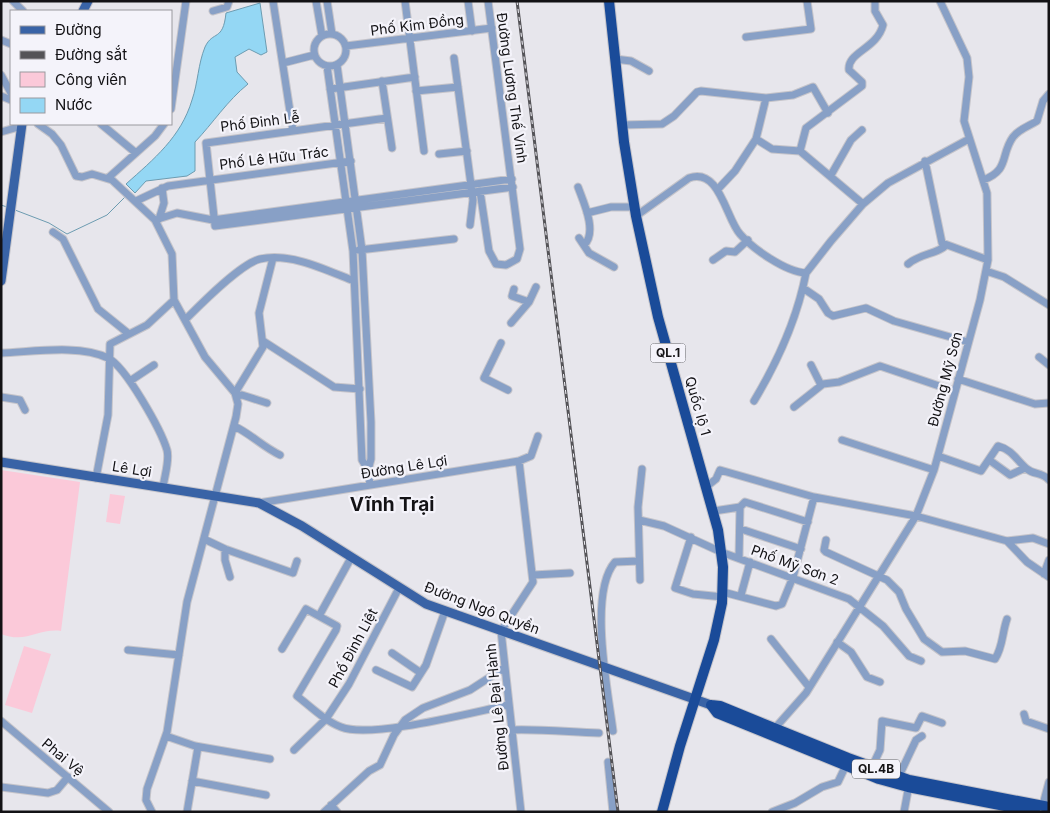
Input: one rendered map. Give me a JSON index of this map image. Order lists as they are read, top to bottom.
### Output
{
  "streets": {
    "highway": [
      "QL.1",
      "Quốc lộ 1",
      "Đường Ngô Quyền",
      "QL.4B"
    ],
    "main road": ["Lê Lợi"],
    "street": [
      "Phố Kim Đồng",
      "Đường Lương Thế Vinh",
      "Phố Đinh Lễ",
      "Phố Lê Hữu Trác",
      "Đường Mỹ Sơn",
      "Đường Lê Lợi",
      "Phố Mỹ Sơn 2",
      "Phố Đinh Liệt",
      "Đường Lê Đại Hành",
      "Phai Vệ"
    ]
  },
  "crossings": [
    ["Phố Kim Đồng", "Đường Lương Thế Vinh"],
    ["Phố Đinh Lễ", "Phố Lê Hữu Trác"],
    ["Đường Mỹ Sơn", "Phố Mỹ Sơn 2"],
    ["Đường Mỹ Sơn", "Đường Ngô Quyền"],
    ["Quốc lộ 1", "Phố Mỹ Sơn 2"],
    ["Quốc lộ 1", "Đường Ngô Quyền"],
    ["Đường Lê Lợi", "Lê Lợi"],
    ["Đường Lê Lợi", "Đường Ngô Quyền"],
    ["Lê Lợi", "Đường Ngô Quyền"],
    ["Đường Ngô Quyền", "Phố Đinh Liệt"],
    ["Đường Ngô Quyền", "Đường Lê Đại Hành"]
  ],
  "districts": ["Vĩnh Trại"],
  "legend": [
    "Đường",
    "Đường sắt",
    "Công viên",
    "Nước"
  ]
}
